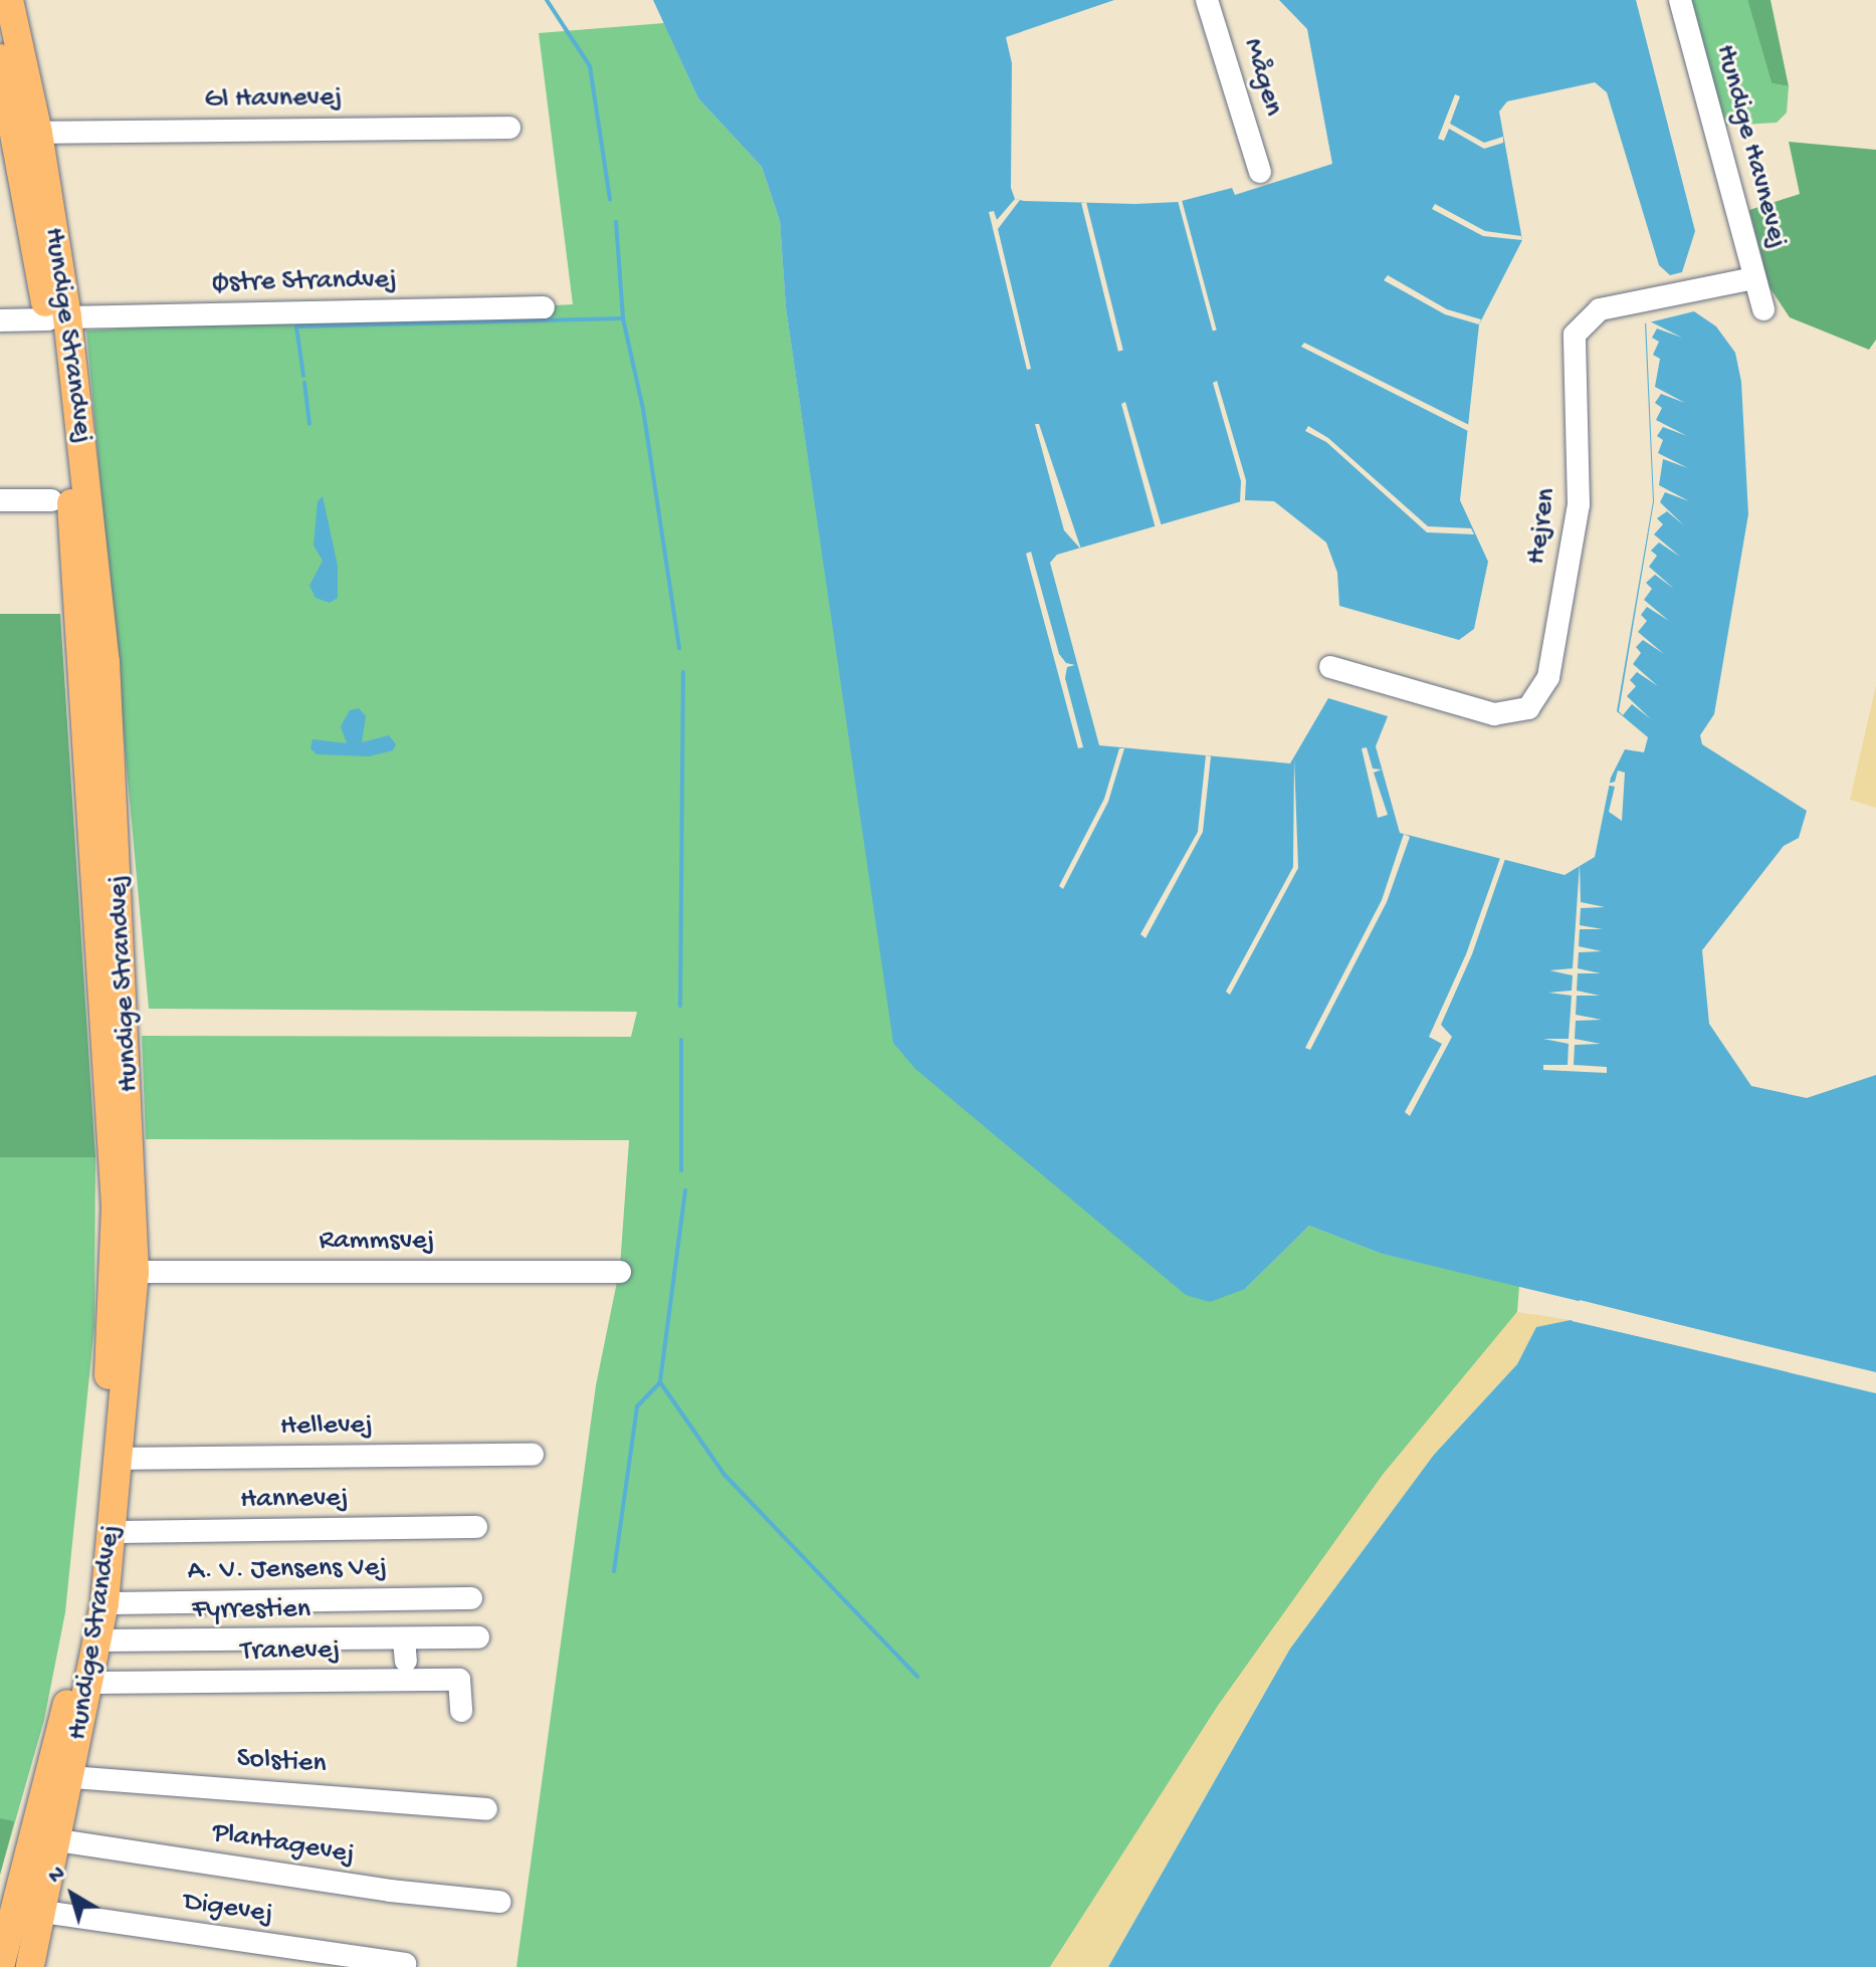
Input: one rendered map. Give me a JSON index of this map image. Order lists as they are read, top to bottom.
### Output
{
  "streets": {
    "main road": ["Hundige Strandvej"],
    "street": [
      "Mågen",
      "Gl Havnevej",
      "Hundige Havnevej",
      "Østre Strandvej",
      "Hejren",
      "Rammsvej",
      "Hellevej",
      "Hannevej",
      "A. V. Jensens Vej",
      "Fyrrestien",
      "Tranevej",
      "Solstien",
      "Plantagevej",
      "Digevej"
    ]
  },
  "crossings": [
    ["Gl Havnevej", "Hundige Strandvej"],
    ["Hundige Havnevej", "Hejren"],
    ["Østre Strandvej", "Hundige Strandvej"],
    ["Hundige Strandvej", "Rammsvej"],
    ["Hundige Strandvej", "Hellevej"],
    ["Hundige Strandvej", "Hannevej"],
    ["Hundige Strandvej", "A. V. Jensens Vej"],
    ["Hundige Strandvej", "Fyrrestien"],
    ["Hundige Strandvej", "Tranevej"],
    ["Hundige Strandvej", "Solstien"],
    ["Hundige Strandvej", "Plantagevej"],
    ["Hundige Strandvej", "Digevej"]
  ],
  "north": "top left"
}
